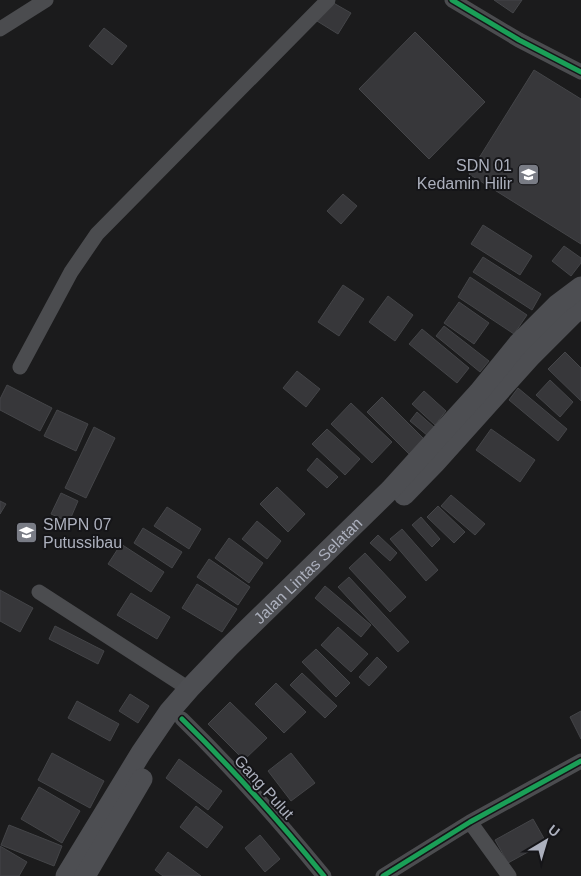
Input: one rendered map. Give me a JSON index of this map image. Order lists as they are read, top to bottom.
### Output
{
  "streets": {
    "highway": ["Jalan Lintas Selatan"],
    "street": ["Gang Pulut"]
  },
  "crossings": [
    ["Jalan Lintas Selatan", "Gang Pulut"]
  ],
  "places": {
    "school or university": ["SDN 01 Kedamin Hilir", "SMPN 07 Putussibau"]
  },
  "north": "top right"
}
